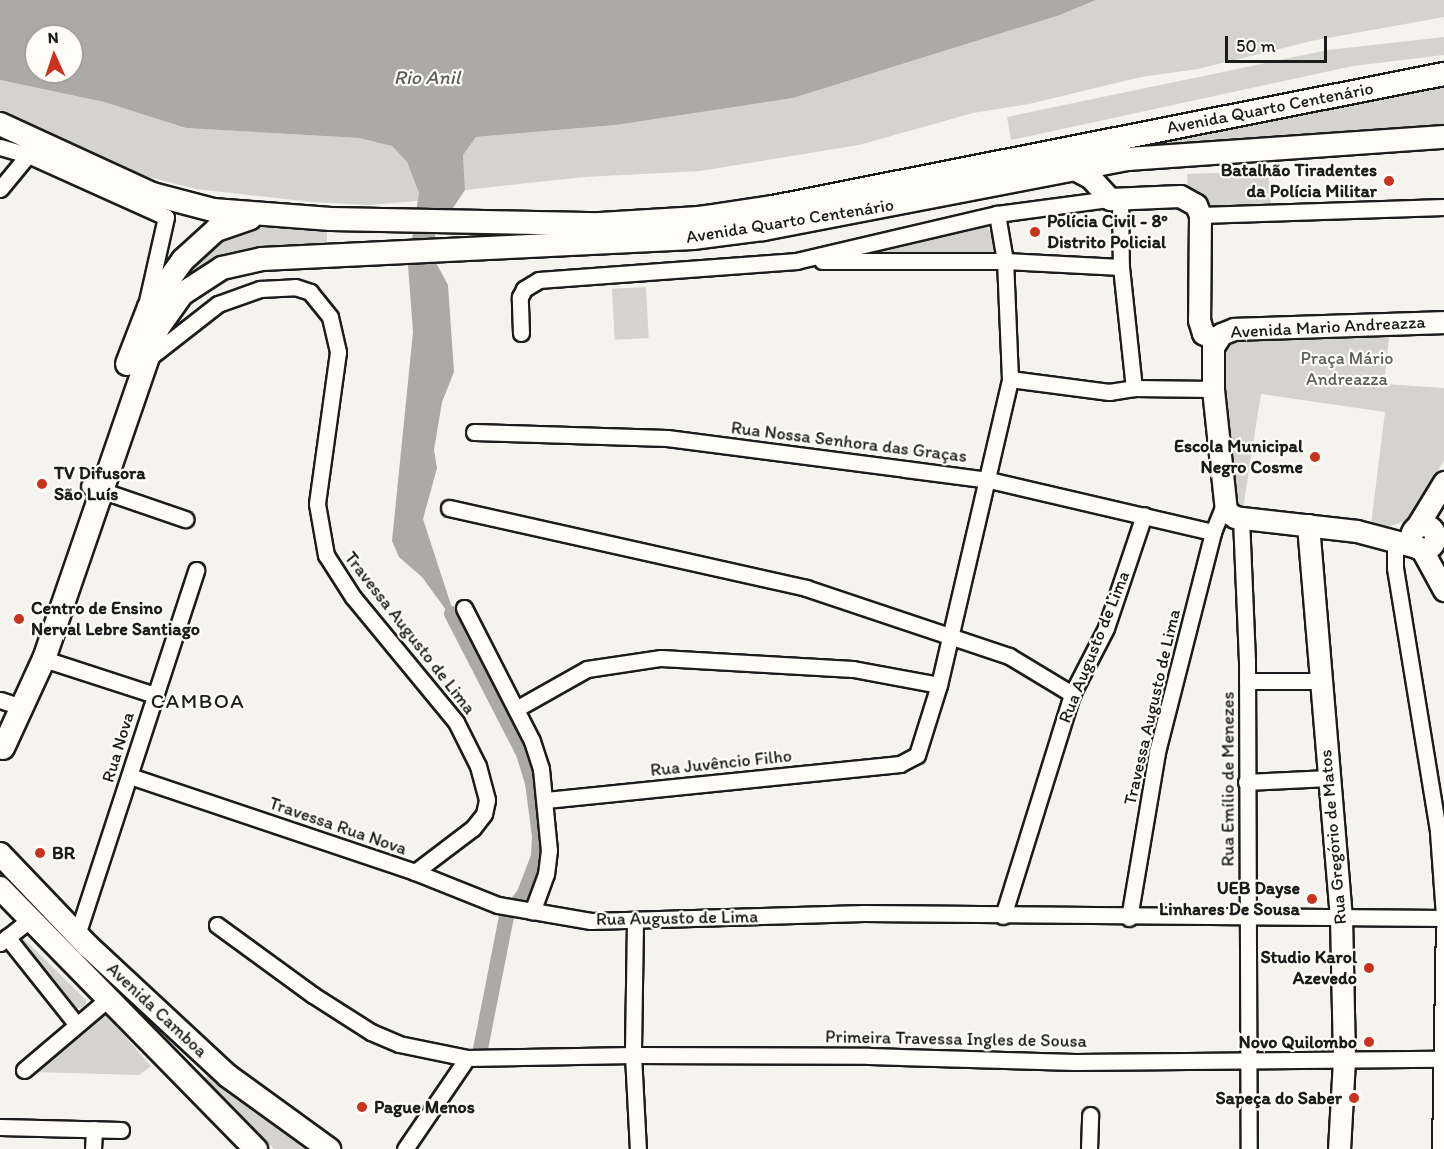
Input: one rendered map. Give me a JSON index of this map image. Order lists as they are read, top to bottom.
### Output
{
  "streets": {
    "main road": ["Avenida Quarto Centenário", "Avenida Camboa"],
    "street": [
      "Avenida Mario Andreazza",
      "Rua Nossa Senhora das Graças",
      "Travessa Augusto de Lima",
      "Rua Augusto de Lima",
      "Rua Nova",
      "Rua Juvêncio Filho",
      "Rua Emílio de Menezes",
      "Travessa Rua Nova",
      "Rua Gregório de Matos",
      "Primeira Travessa Ingles de Sousa"
    ]
  },
  "crossings": [
    ["Avenida Quarto Centenário", "Travessa Augusto de Lima"],
    ["Rua Nossa Senhora das Graças", "Travessa Augusto de Lima"],
    ["Rua Nossa Senhora das Graças", "Rua Augusto de Lima"],
    ["Travessa Augusto de Lima", "Rua Augusto de Lima"],
    ["Travessa Augusto de Lima", "Rua Emílio de Menezes"],
    ["Travessa Augusto de Lima", "Travessa Rua Nova"],
    ["Rua Augusto de Lima", "Rua Emílio de Menezes"],
    ["Rua Augusto de Lima", "Travessa Rua Nova"],
    ["Rua Augusto de Lima", "Rua Gregório de Matos"],
    ["Rua Nova", "Travessa Rua Nova"],
    ["Rua Nova", "Avenida Camboa"],
    ["Rua Emílio de Menezes", "Primeira Travessa Ingles de Sousa"],
    ["Rua Gregório de Matos", "Primeira Travessa Ingles de Sousa"]
  ],
  "districts": ["CAMBOA"],
  "water": ["Rio Anil"],
  "parks": ["Praça Mário Andreazza"],
  "places": [
    "Batalhão Tiradentes da Polícia Militar",
    "Polícia Civil - 8º Distrito Policial",
    "Escola Municipal Negro Cosme",
    "TV Difusora São Luís",
    "Centro de Ensino Nerval Lebre Santiago",
    "BR",
    "UEB Dayse Linhares De Sousa",
    "Studio Karol Azevedo",
    "Novo Quilombo",
    "Sapeça do Saber",
    "Pague Menos"
  ],
  "scale_bar": "50 m",
  "north": "top"
}
